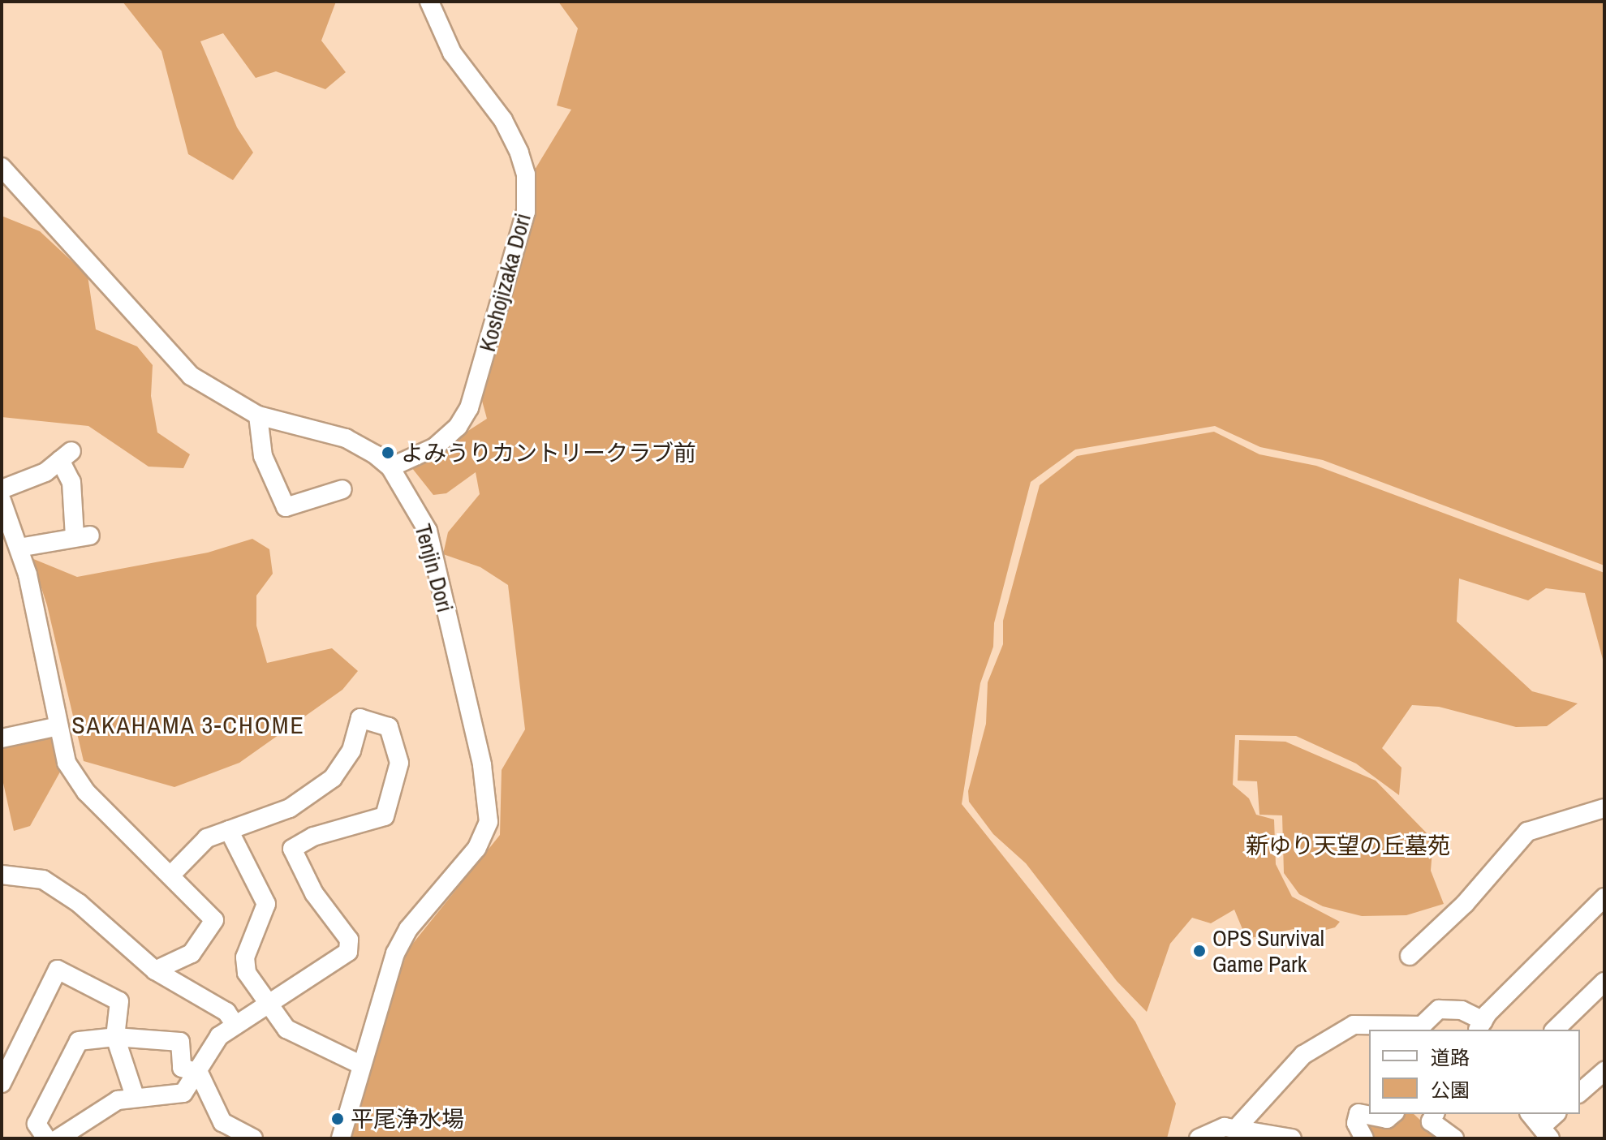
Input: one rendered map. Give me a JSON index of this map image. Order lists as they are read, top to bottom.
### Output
{
  "streets": {
    "street": ["Koshojizaka Dori", "Tenjin Dori"]
  },
  "crossings": [
    ["Koshojizaka Dori", "Tenjin Dori"]
  ],
  "districts": ["SAKAHAMA 3-CHOME"],
  "parks": ["新ゆり天望の丘墓苑"],
  "places": ["よみうりカントリークラブ前", "OPS Survival Game Park", "平尾浄水場"],
  "legend": ["道路", "公園"]
}
